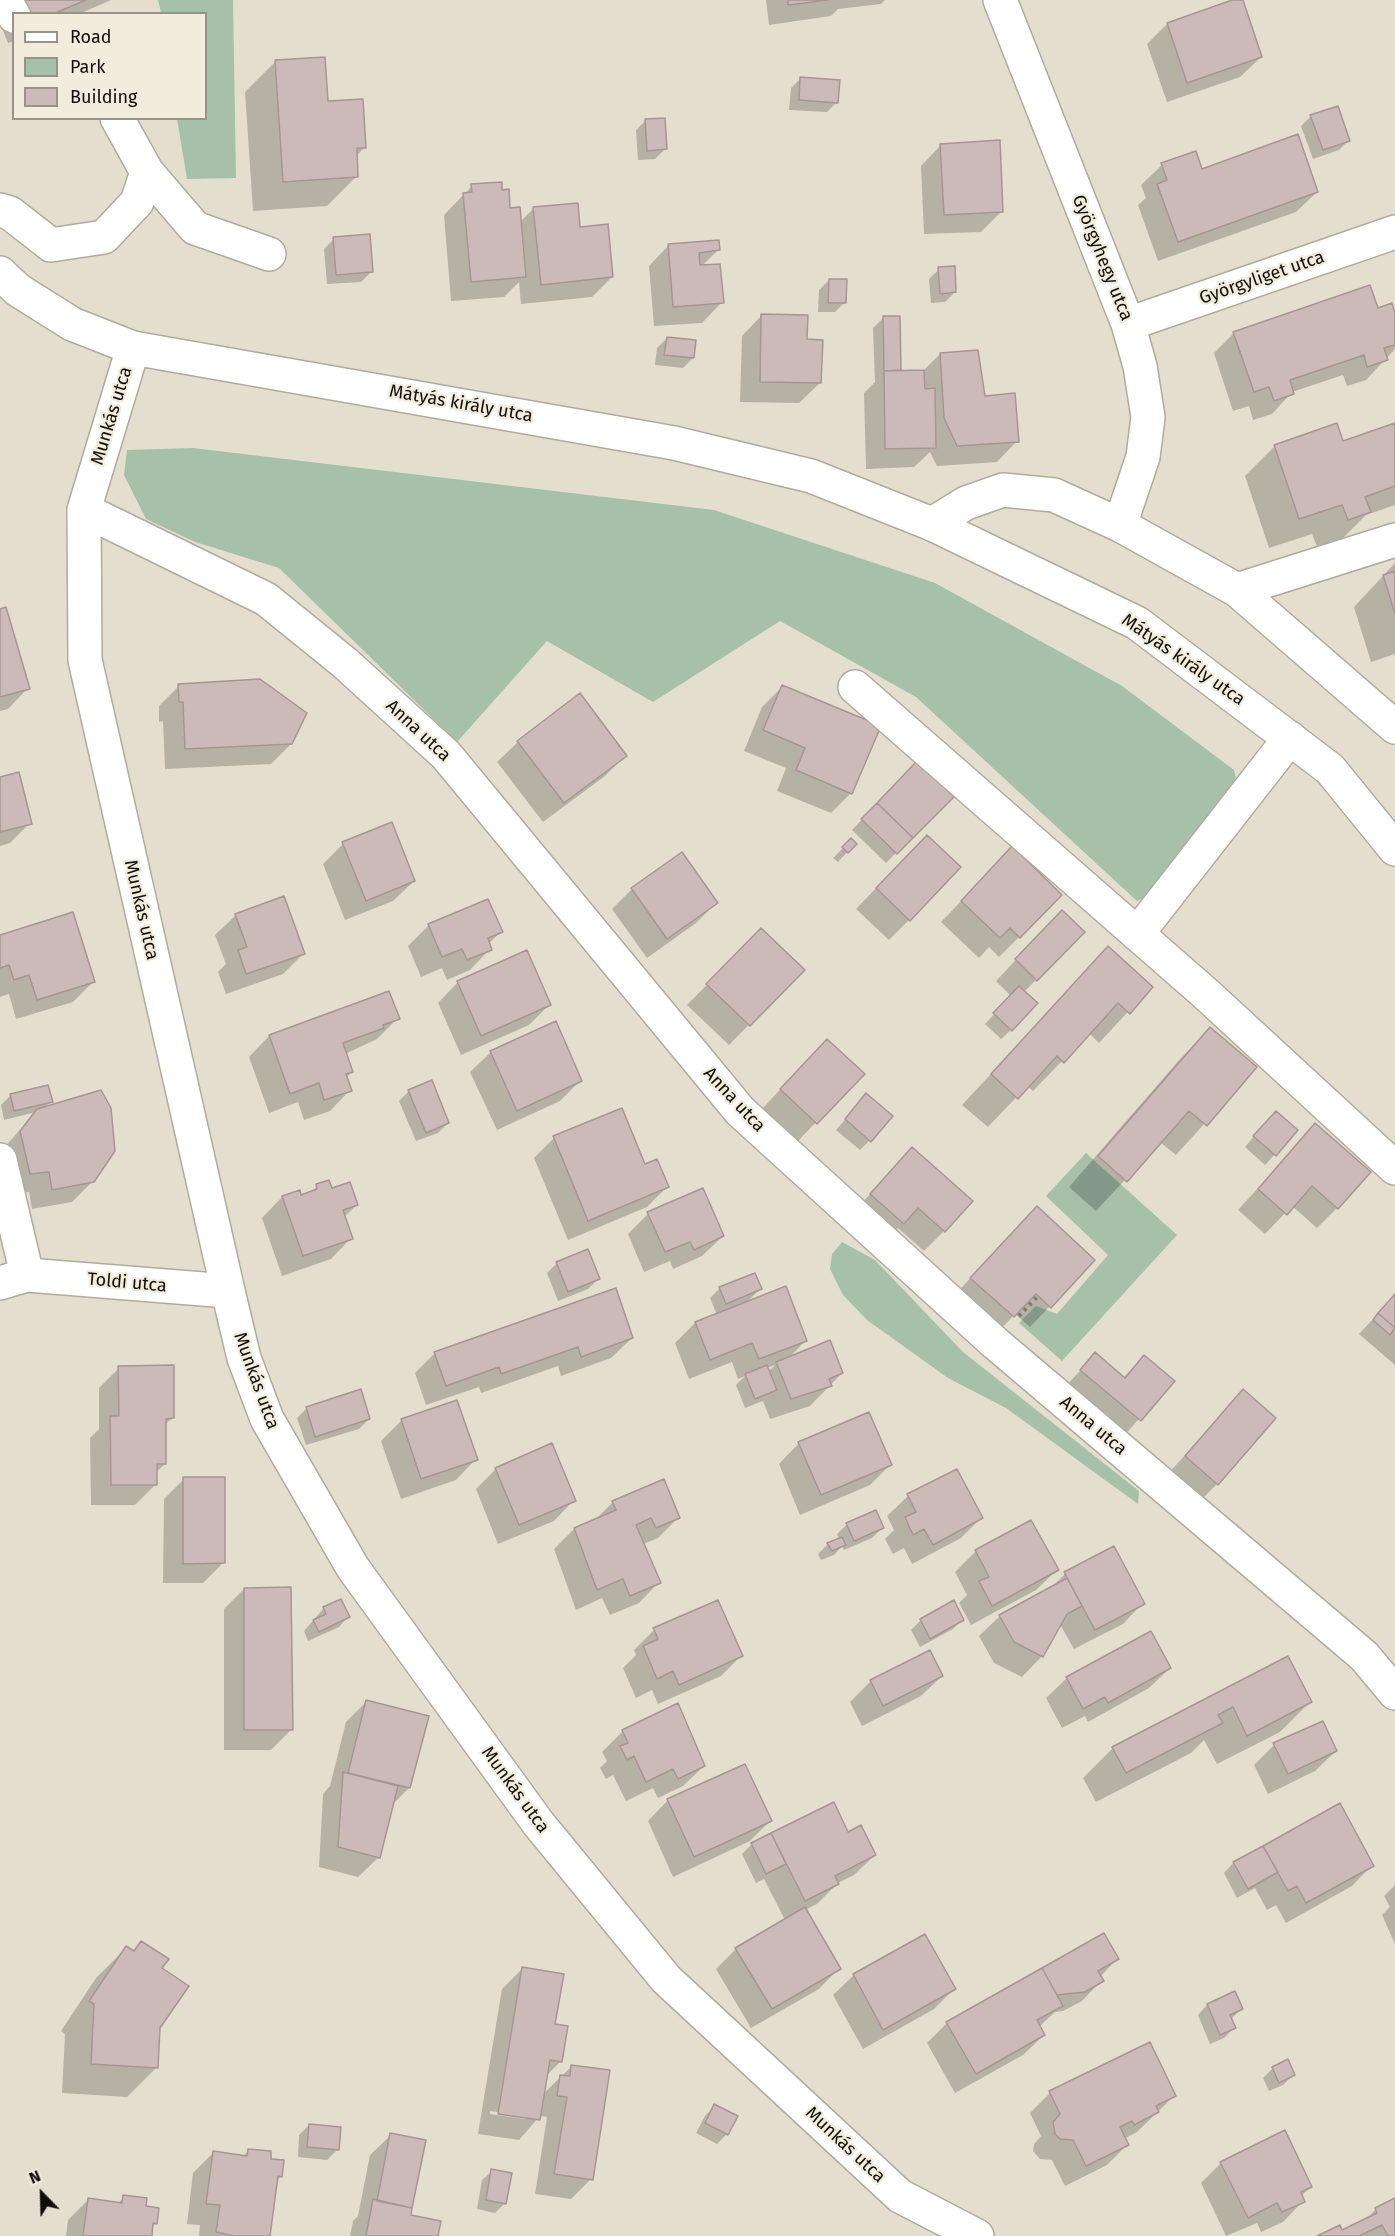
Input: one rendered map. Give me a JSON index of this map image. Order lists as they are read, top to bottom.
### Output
{
  "streets": {
    "street": [
      "Györgyhegy utca",
      "Györgyliget utca",
      "Mátyás király utca",
      "Munkás utca",
      "Anna utca",
      "Toldi utca"
    ]
  },
  "crossings": [
    ["Györgyhegy utca", "Györgyliget utca"],
    ["Mátyás király utca", "Munkás utca"],
    ["Munkás utca", "Anna utca"],
    ["Munkás utca", "Toldi utca"]
  ],
  "legend": ["Road", "Park", "Building"],
  "north": "top left"
}
